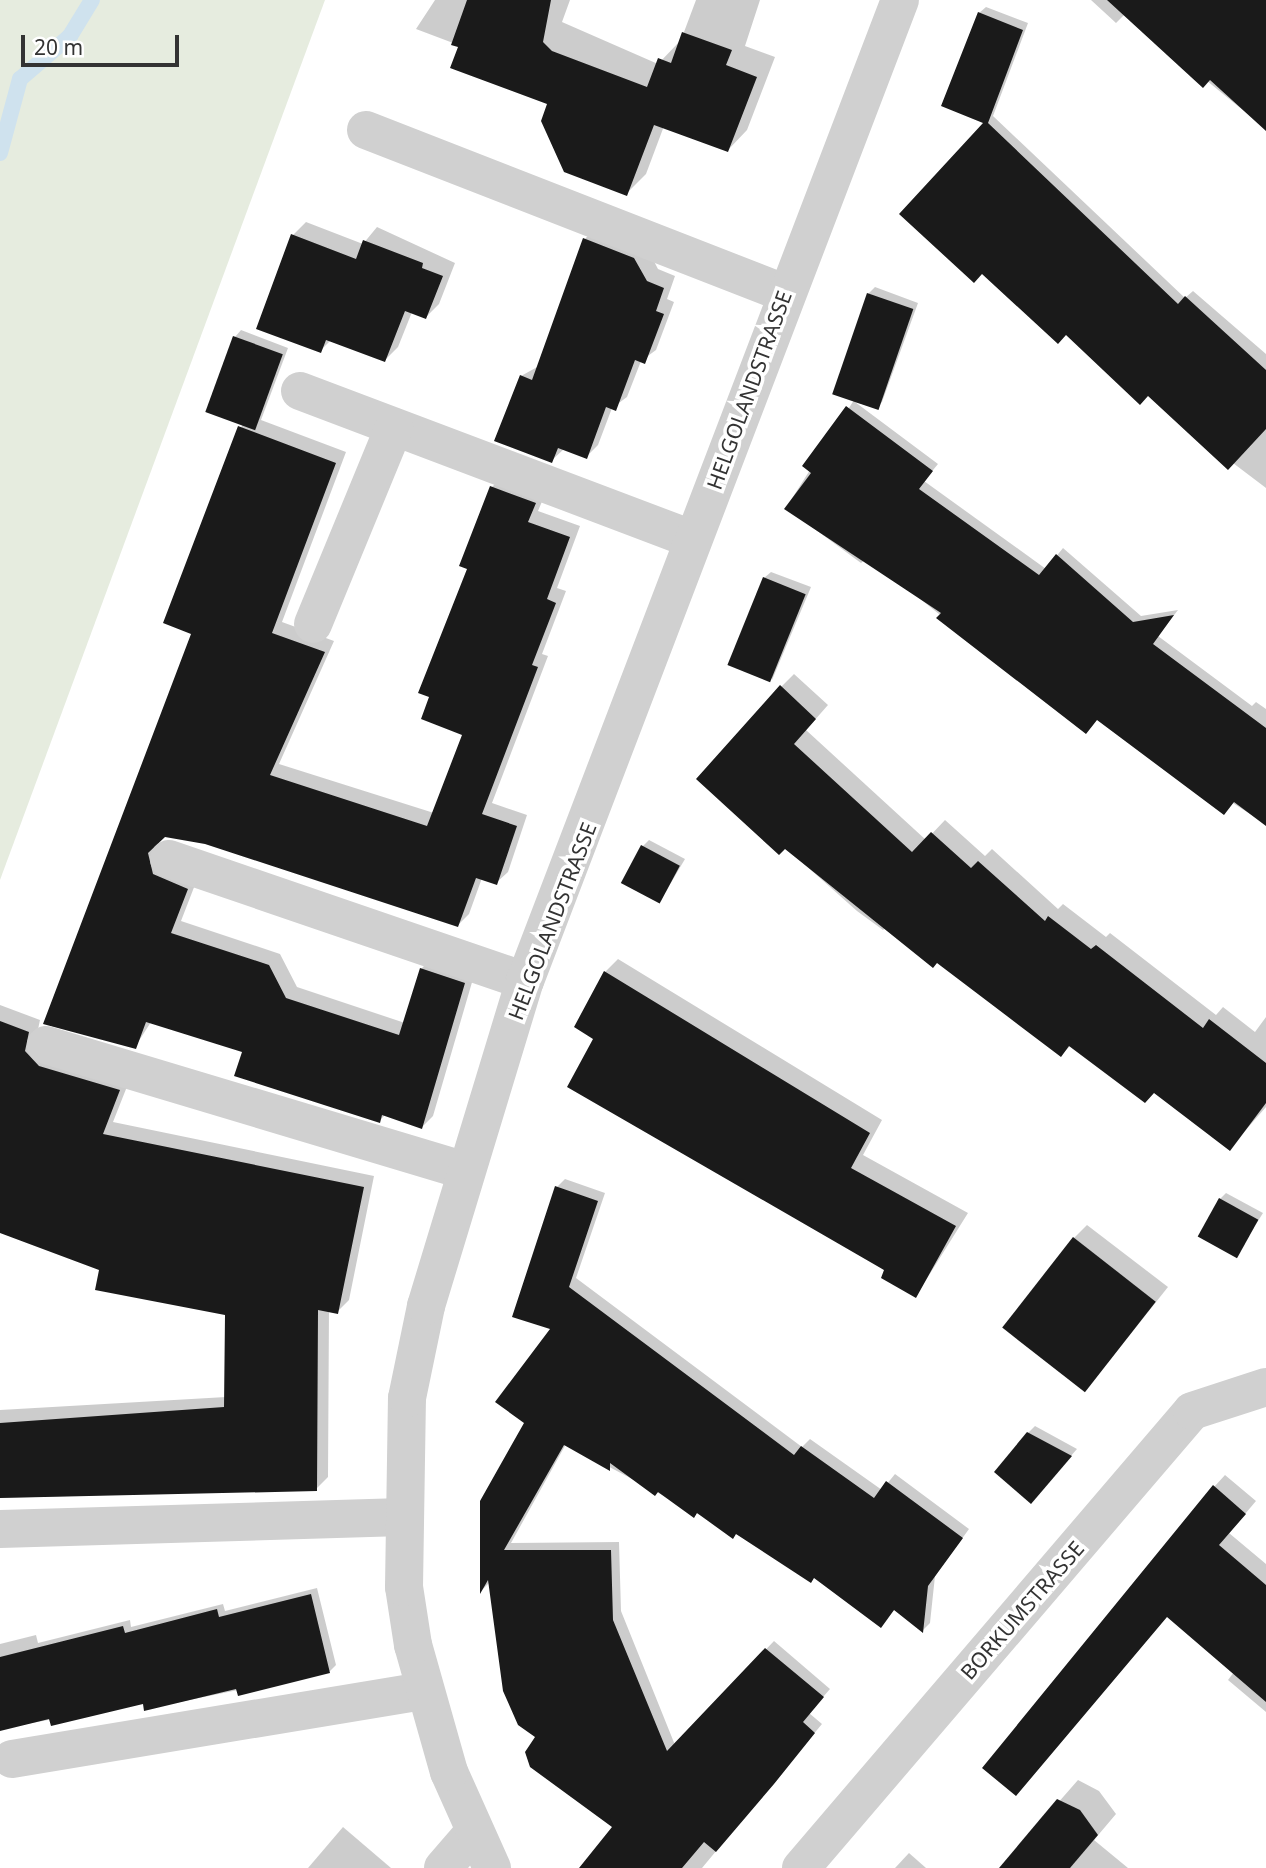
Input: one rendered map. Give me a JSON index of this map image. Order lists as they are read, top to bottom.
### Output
{
  "streets": {
    "street": ["HELGOLANDSTRASSE", "BORKUMSTRASSE"]
  },
  "scale_bar": "20 m"
}
